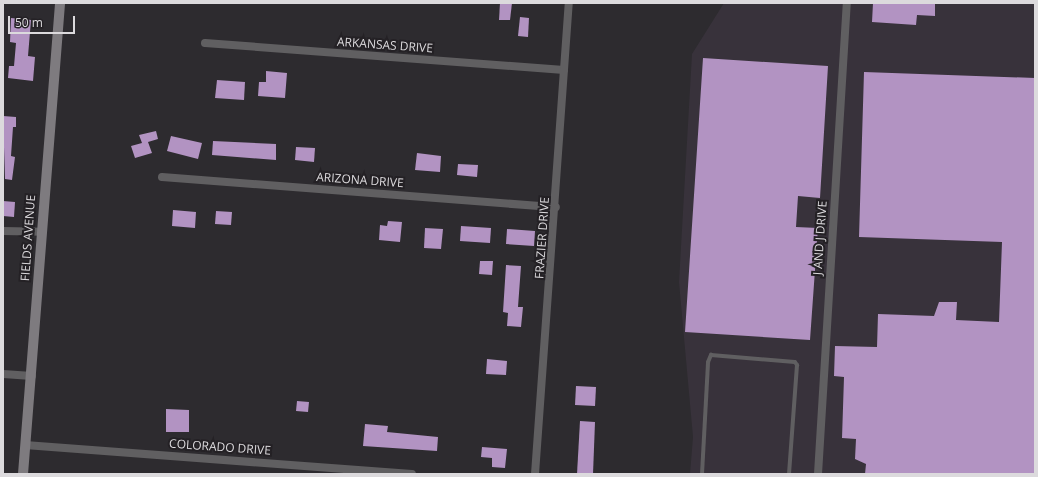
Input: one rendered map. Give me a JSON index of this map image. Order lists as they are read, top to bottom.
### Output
{
  "streets": {
    "street": [
      "ARKANSAS DRIVE",
      "ARIZONA DRIVE",
      "FIELDS AVENUE",
      "FRAZIER DRIVE",
      "J AND J DRIVE",
      "COLORADO DRIVE"
    ]
  },
  "crossings": [
    ["ARKANSAS DRIVE", "FRAZIER DRIVE"],
    ["ARIZONA DRIVE", "FRAZIER DRIVE"],
    ["FIELDS AVENUE", "COLORADO DRIVE"]
  ],
  "scale_bar": "50 m"
}
